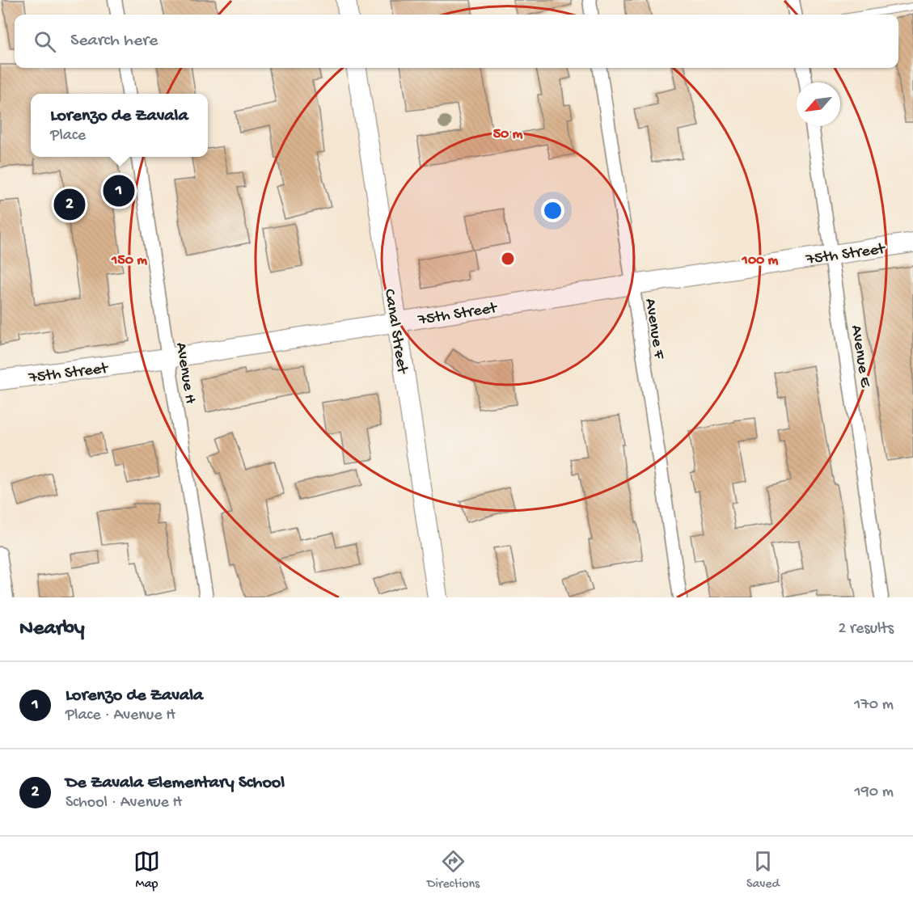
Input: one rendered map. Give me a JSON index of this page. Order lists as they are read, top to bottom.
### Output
{
  "streets": {
    "main road": ["75th Street", "Canal Street"],
    "street": ["Avenue F", "Avenue E", "Avenue H"]
  },
  "crossings": [
    ["75th Street", "Avenue F"],
    ["75th Street", "Canal Street"],
    ["75th Street", "Avenue E"],
    ["75th Street", "Avenue H"]
  ],
  "north": "bottom left",
  "page": {
    "search": "Search here",
    "popup": ["Lorenzo de Zavala", "Place"],
    "pins": ["1", "2"],
    "heading": ["Nearby", "2 results"],
    "list": [
      {
        "mark": "1",
        "name": "Lorenzo de Zavala",
        "note": "Place · Avenue H",
        "value": "170 m"
      },
      {
        "mark": "2",
        "name": "De Zavala Elementary School",
        "note": "School · Avenue H",
        "value": "190 m"
      }
    ],
    "nav": ["Map", "Directions", "Saved"]
  },
  "rings": ["50 m", "100 m", "150 m"]
}
